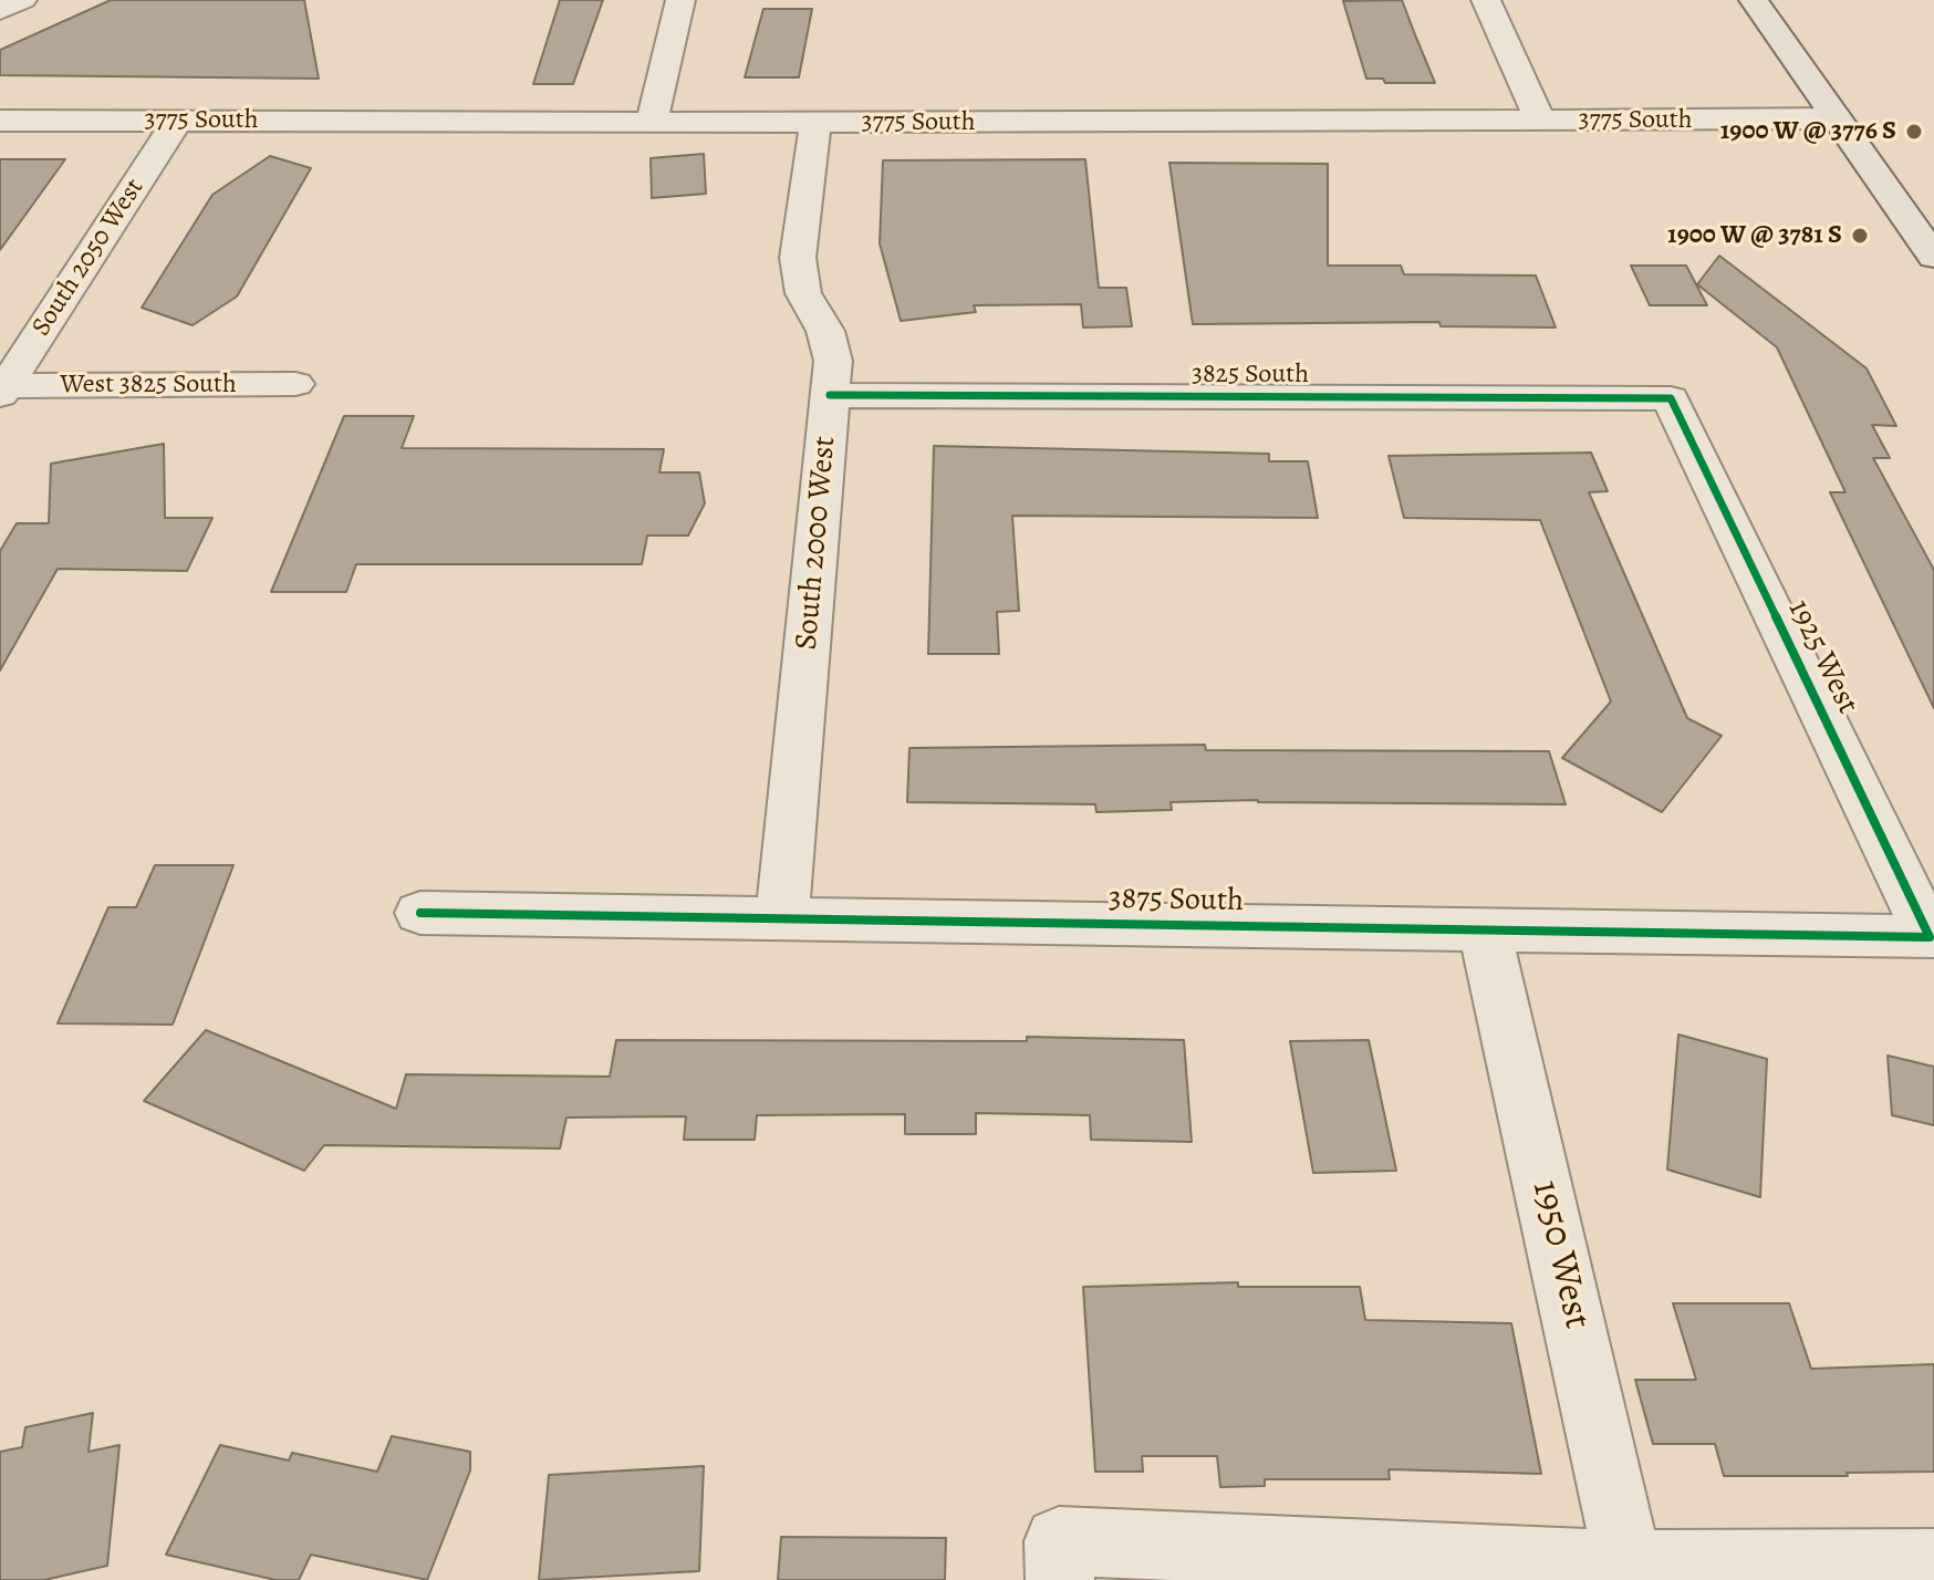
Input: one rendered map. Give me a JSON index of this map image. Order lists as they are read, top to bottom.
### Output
{
  "streets": {
    "street": [
      "3775 South",
      "South 2050 West",
      "3825 South",
      "West 3825 South",
      "South 2000 West",
      "1925 West",
      "3875 South",
      "1950 West"
    ]
  },
  "crossings": [
    ["3775 South", "South 2050 West"],
    ["3775 South", "South 2000 West"],
    ["South 2050 West", "West 3825 South"],
    ["3825 South", "South 2000 West"],
    ["3825 South", "1925 West"],
    ["South 2000 West", "3875 South"],
    ["1925 West", "3875 South"],
    ["3875 South", "1950 West"]
  ],
  "places": ["1900 W @ 3776 S", "1900 W @ 3781 S"]
}
